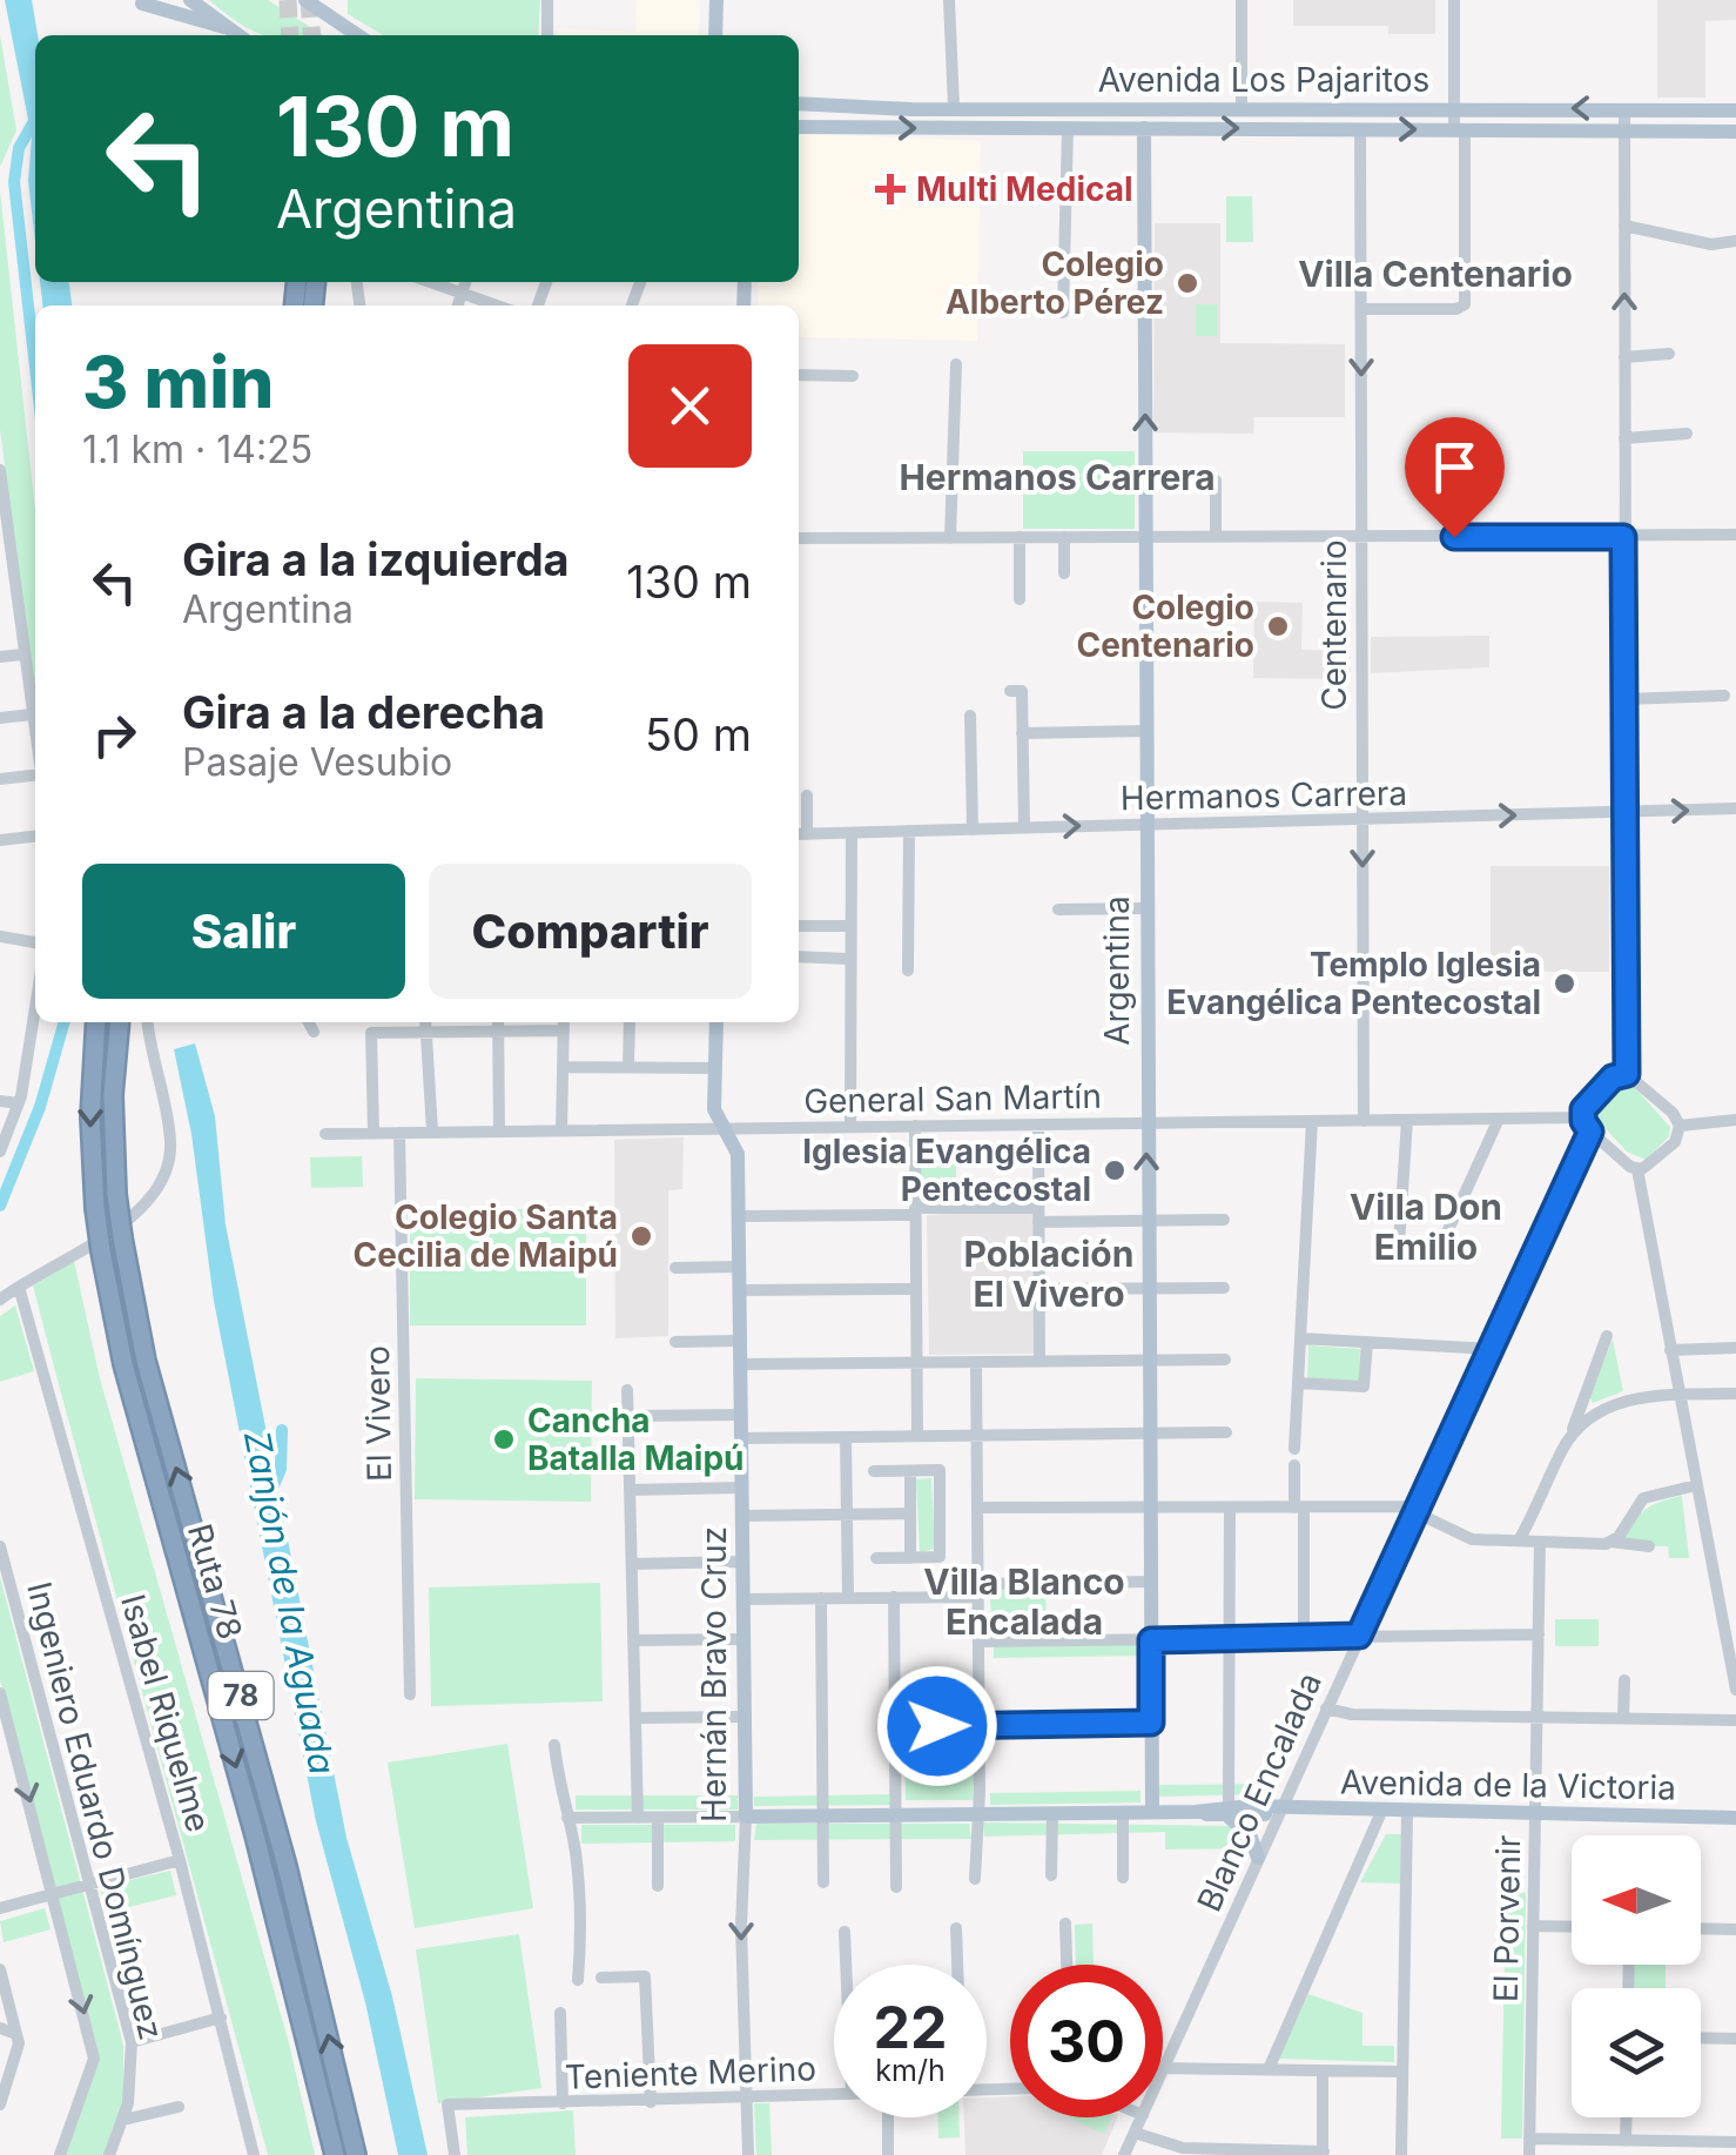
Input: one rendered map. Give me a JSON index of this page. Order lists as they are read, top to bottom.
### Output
{
  "streets": {
    "highway": ["Ruta 78", "78"],
    "main road": [
      "Avenida Los Pajaritos",
      "Argentina",
      "Hernán Bravo Cruz",
      "Avenida de la Victoria"
    ],
    "street": [
      "Centenario",
      "Hermanos Carrera",
      "General San Martín",
      "El Vivero",
      "Isabel Riquelme",
      "Blanco Encalada",
      "Ingeniero Eduardo Domínguez",
      "El Porvenir",
      "Teniente Merino"
    ]
  },
  "crossings": [
    ["Avenida Los Pajaritos", "Centenario"],
    ["Avenida Los Pajaritos", "Argentina"],
    ["Centenario", "Hermanos Carrera"],
    ["Centenario", "General San Martín"],
    ["Hermanos Carrera", "Argentina"],
    ["Argentina", "General San Martín"],
    ["Argentina", "Avenida de la Victoria"],
    ["General San Martín", "El Vivero"],
    ["General San Martín", "Hernán Bravo Cruz"],
    ["General San Martín", "Blanco Encalada"],
    ["Hernán Bravo Cruz", "Avenida de la Victoria"],
    ["Hernán Bravo Cruz", "Teniente Merino"],
    ["Avenida de la Victoria", "Blanco Encalada"],
    ["Avenida de la Victoria", "El Porvenir"]
  ],
  "one_way": ["Centenario"],
  "districts": [
    "Villa Centenario",
    "Hermanos Carrera",
    "Villa Don Emilio",
    "Población El Vivero",
    "Villa Blanco Encalada"
  ],
  "water": ["Zanjón de la Aguada"],
  "places": {
    "health": ["Multi Medical"],
    "other": [
      "Colegio Alberto Pérez",
      "Colegio Centenario",
      "Templo Iglesia Evangélica Pentecostal",
      "Iglesia Evangélica Pentecostal",
      "Colegio Santa Cecilia de Maipú",
      "Cancha Batalla Maipú"
    ]
  },
  "north": "left",
  "page": {
    "turn": ["130 m", "Argentina"],
    "heading": ["3 min", "1.1 km · 14:25"],
    "list": [
      {
        "name": "Gira a la izquierda",
        "note": "Argentina",
        "value": "130 m"
      },
      {
        "name": "Gira a la derecha",
        "note": "Pasaje Vesubio",
        "value": "50 m"
      }
    ],
    "buttons": ["Salir", "Compartir"],
    "speed": "22 km/h",
    "limit": "30"
  }
}
